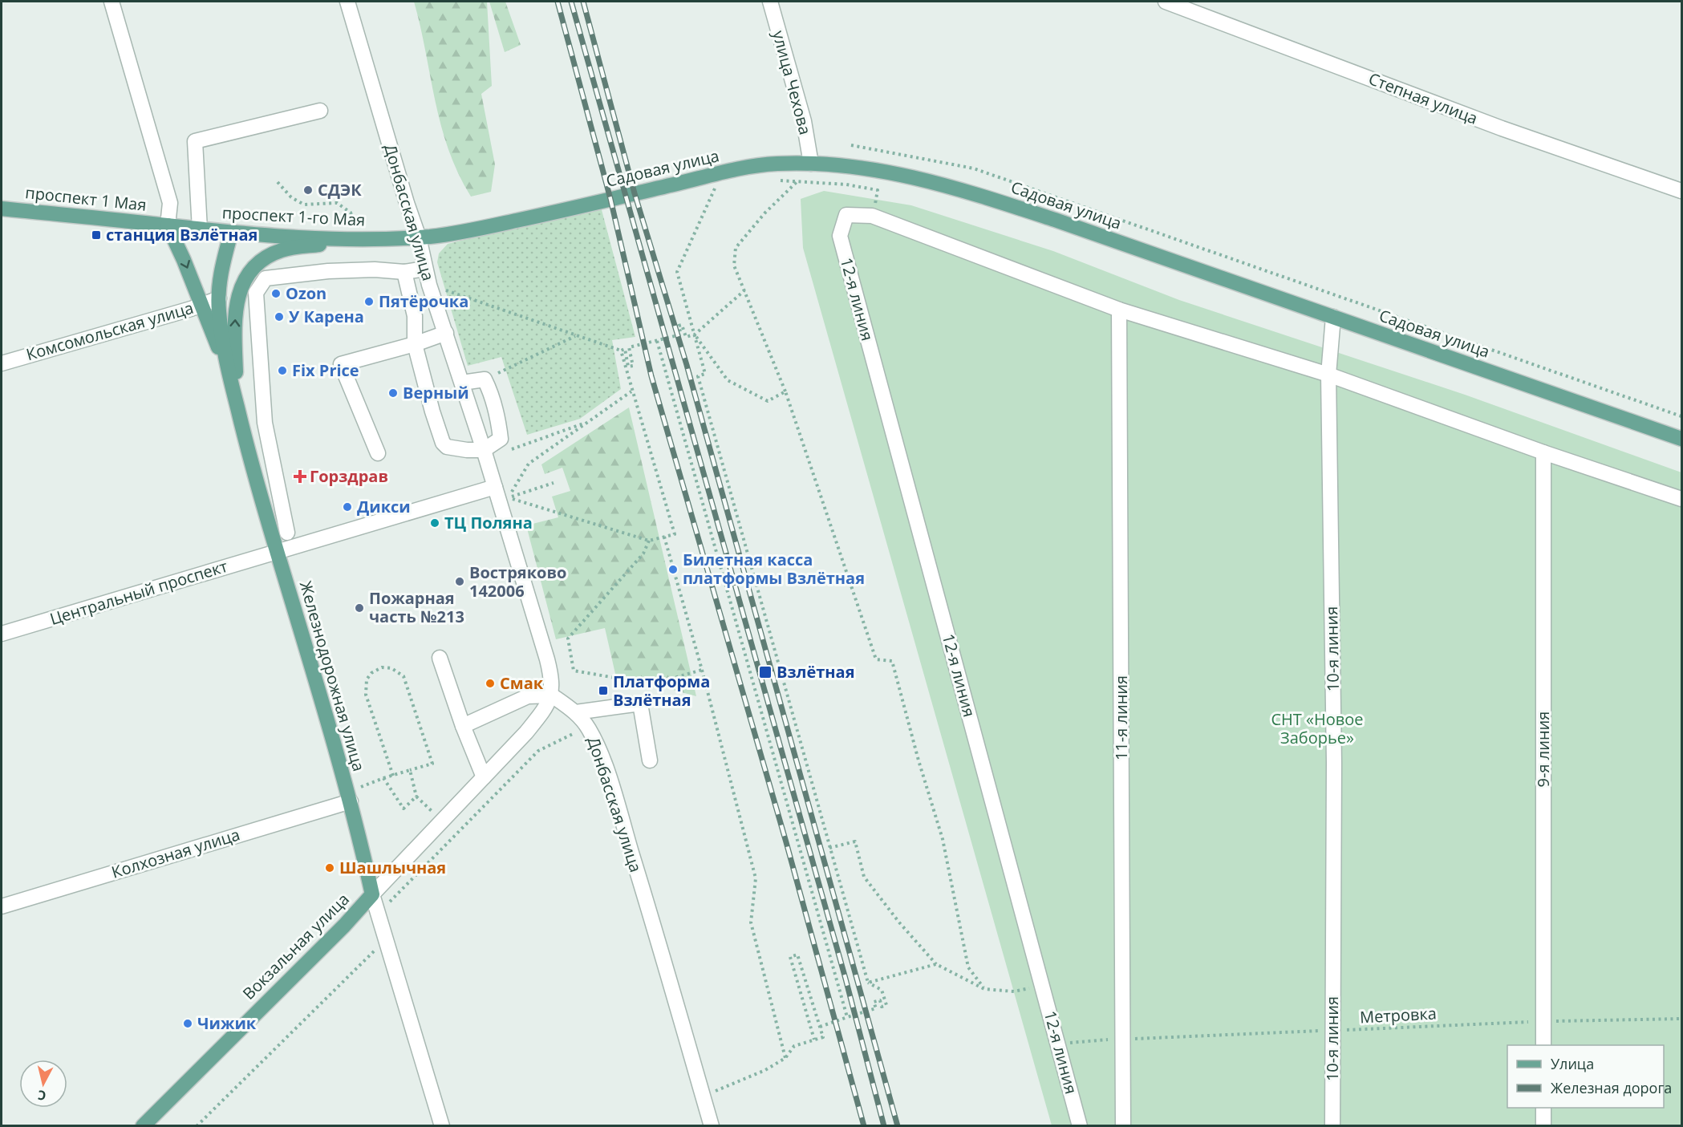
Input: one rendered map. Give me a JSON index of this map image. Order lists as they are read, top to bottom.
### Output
{
  "streets": {
    "main road": [
      "Садовая улица",
      "проспект 1 Мая",
      "проспект 1-го Мая",
      "Железнодорожная улица",
      "Вокзальная улица"
    ],
    "street": [
      "улица Чехова",
      "Степная улица",
      "Донбасская улица",
      "12-я линия",
      "Комсомольская улица",
      "Центральный проспект",
      "10-я линия",
      "11-я линия",
      "9-я линия",
      "Колхозная улица"
    ],
    "path": ["Метровка"]
  },
  "crossings": [
    ["улица Чехова", "Садовая улица"],
    ["Садовая улица", "Донбасская улица"],
    ["Садовая улица", "проспект 1-го Мая"],
    ["Садовая улица", "10-я линия"],
    ["проспект 1 Мая", "проспект 1-го Мая"],
    ["Донбасская улица", "проспект 1-го Мая"],
    ["Донбасская улица", "Центральный проспект"],
    ["проспект 1-го Мая", "Железнодорожная улица"],
    ["12-я линия", "Метровка"],
    ["Комсомольская улица", "Железнодорожная улица"],
    ["Центральный проспект", "Железнодорожная улица"],
    ["10-я линия", "Метровка"],
    ["Железнодорожная улица", "Колхозная улица"],
    ["Железнодорожная улица", "Вокзальная улица"],
    ["11-я линия", "Метровка"],
    ["9-я линия", "Метровка"]
  ],
  "parks": ["СНТ «Новое Заборье»"],
  "places": {
    "other": [
      "СДЭК",
      "Ozon",
      "Пятёрочка",
      "У Карена",
      "Fix Price",
      "Верный",
      "Дикси",
      "ТЦ Поляна",
      "Билетная касса платформы Взлётная",
      "Востряково 142006",
      "Пожарная часть №213",
      "Смак",
      "Шашлычная",
      "Чижик"
    ],
    "transit": ["станция Взлётная", "Взлётная", "Платформа Взлётная"],
    "health": ["Горздрав"]
  },
  "legend": ["Улица", "Железная дорога"],
  "north": "bottom"
}
